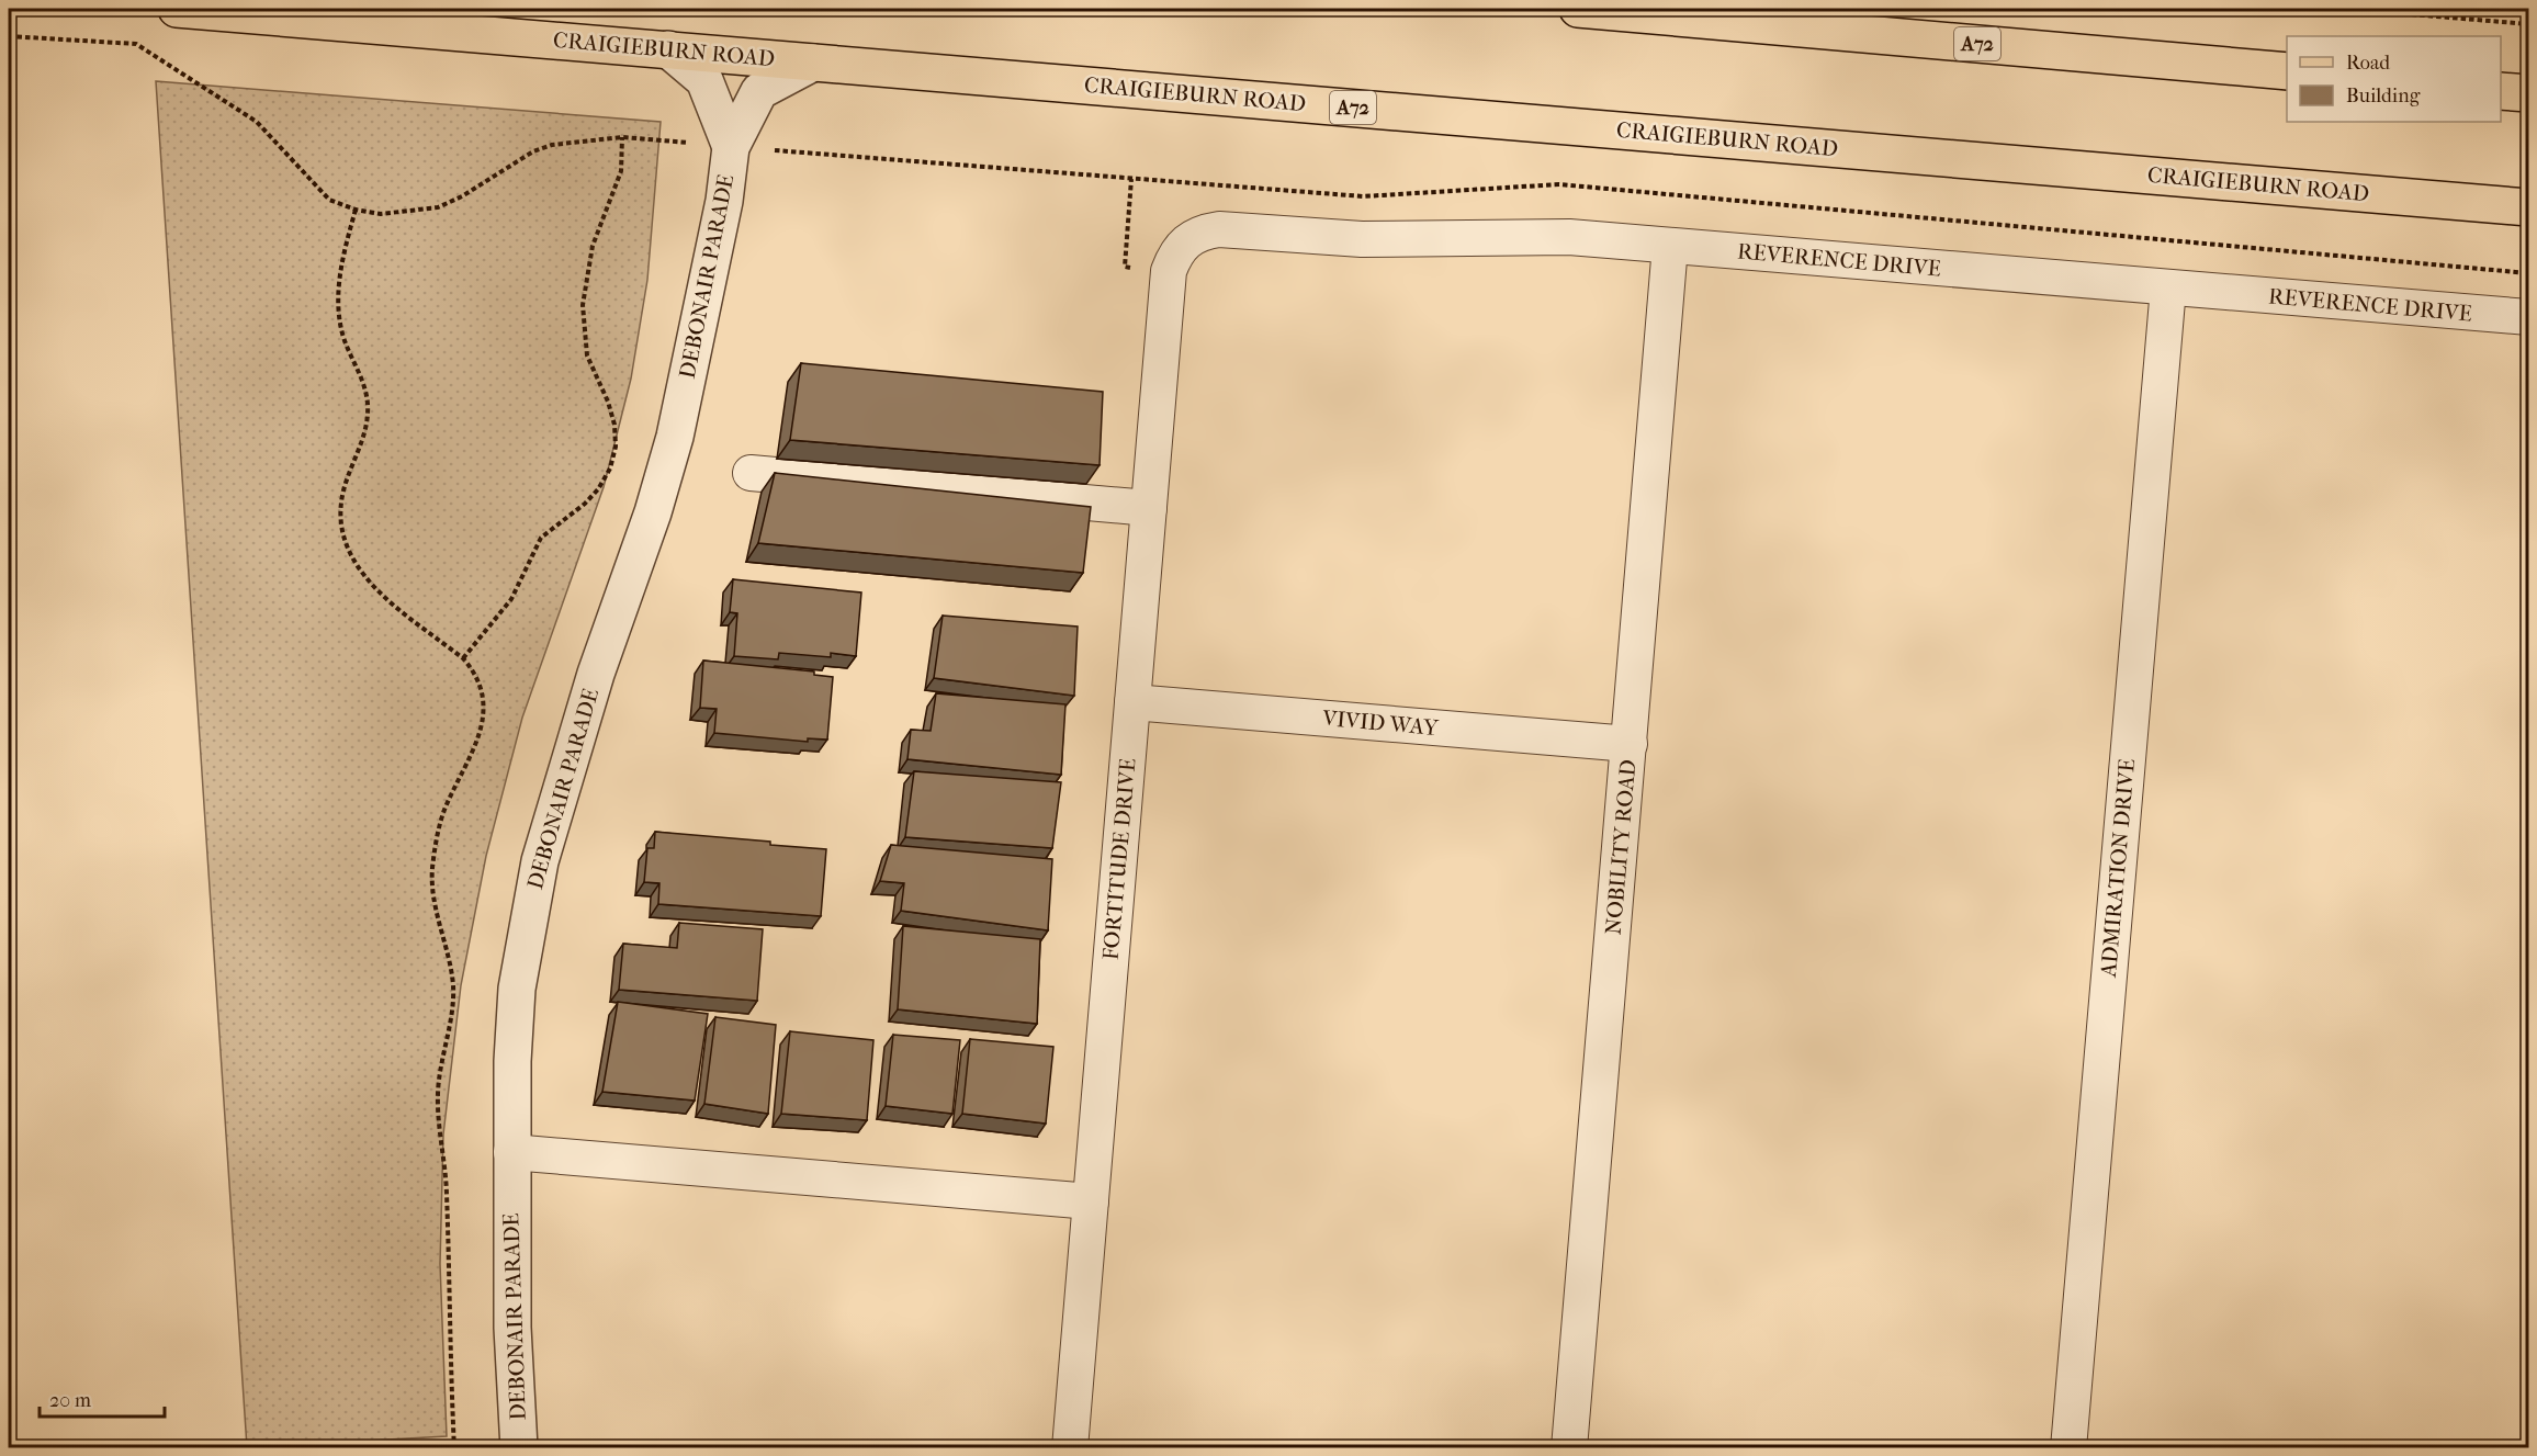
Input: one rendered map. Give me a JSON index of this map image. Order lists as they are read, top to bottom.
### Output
{
  "streets": {
    "main road": ["A72", "CRAIGIEBURN ROAD"],
    "street": [
      "REVERENCE DRIVE",
      "DEBONAIR PARADE",
      "VIVID WAY",
      "NOBILITY ROAD",
      "FORTITUDE DRIVE",
      "ADMIRATION DRIVE"
    ]
  },
  "crossings": [
    ["REVERENCE DRIVE", "NOBILITY ROAD"],
    ["REVERENCE DRIVE", "FORTITUDE DRIVE"],
    ["REVERENCE DRIVE", "ADMIRATION DRIVE"],
    ["VIVID WAY", "NOBILITY ROAD"],
    ["VIVID WAY", "FORTITUDE DRIVE"]
  ],
  "legend": ["Road", "Building"],
  "scale_bar": "20 m"
}
